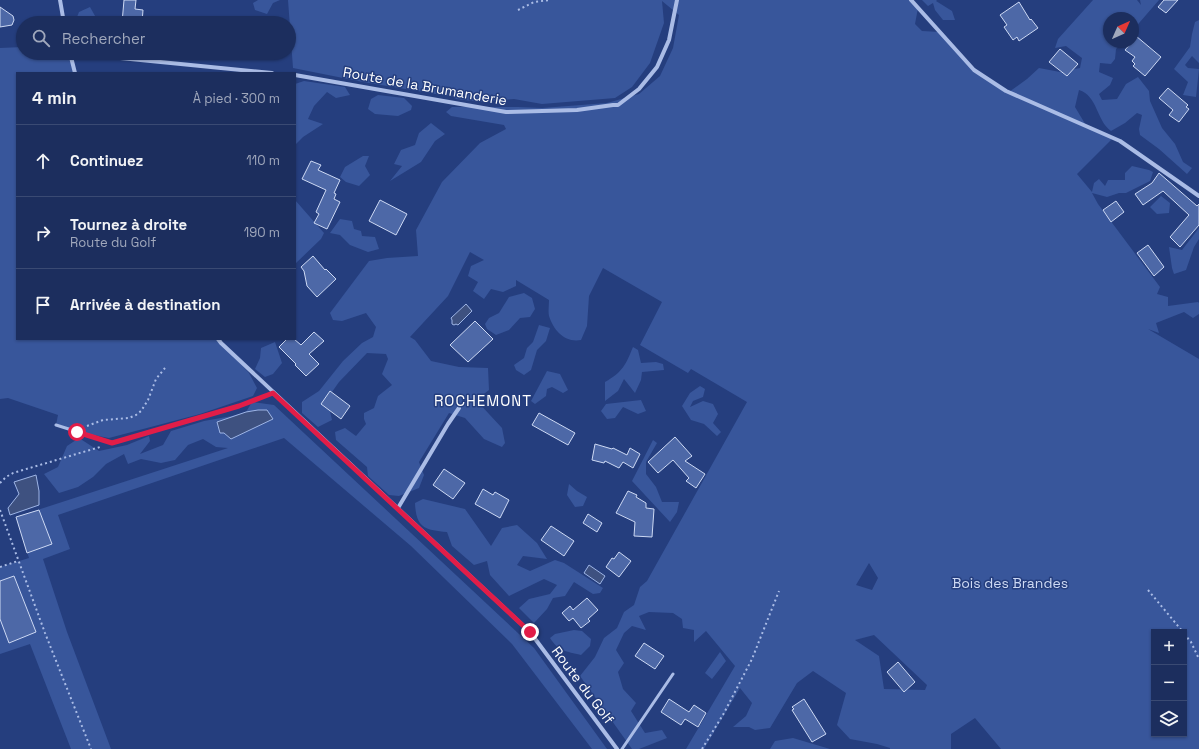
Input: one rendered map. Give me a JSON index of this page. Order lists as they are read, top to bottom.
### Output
{
  "streets": {
    "street": ["Route de la Brumanderie", "Route du Golf"]
  },
  "districts": ["ROCHEMONT"],
  "parks": ["Bois des Brandes"],
  "north": "top right",
  "page": {
    "search": "Rechercher",
    "heading": ["4 min", "À pied · 300 m"],
    "list": [
      ["Continuez", "110 m"],
      ["Tournez à droite", "Route du Golf", "190 m"],
      "Arrivée à destination"
    ],
    "map_buttons": ["+", "−"]
  }
}
